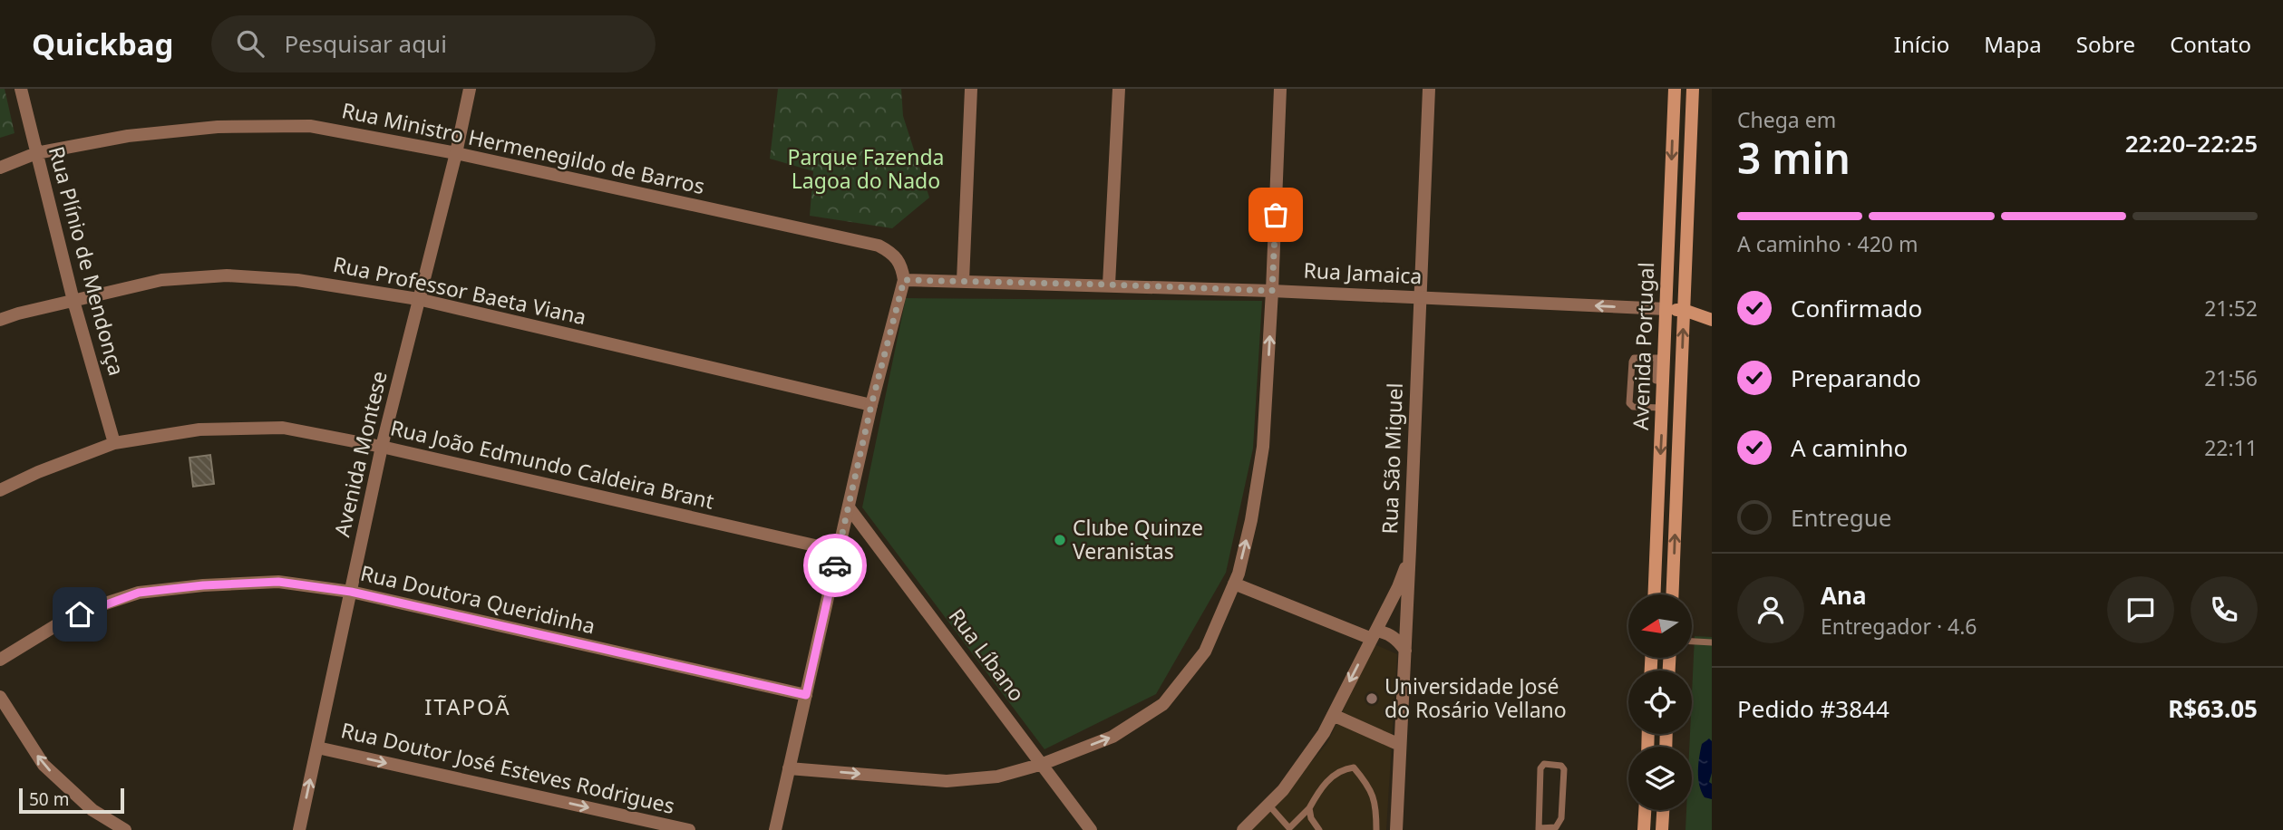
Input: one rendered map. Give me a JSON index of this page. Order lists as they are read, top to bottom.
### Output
{
  "streets": {
    "main road": ["Avenida Portugal"],
    "street": [
      "Rua Ministro Hermenegildo de Barros",
      "Rua Plínio de Mendonça",
      "Rua Jamaica",
      "Rua Professor Baeta Viana",
      "Avenida Montese",
      "Rua São Miguel",
      "Rua João Edmundo Caldeira Brant",
      "Rua Doutora Queridinha",
      "Rua Líbano",
      "Rua Doutor José Esteves Rodrigues"
    ]
  },
  "crossings": [
    ["Rua Ministro Hermenegildo de Barros", "Rua Plínio de Mendonça"],
    ["Rua Ministro Hermenegildo de Barros", "Rua Jamaica"],
    ["Rua Ministro Hermenegildo de Barros", "Avenida Montese"],
    ["Rua Plínio de Mendonça", "Rua Professor Baeta Viana"],
    ["Rua Plínio de Mendonça", "Rua João Edmundo Caldeira Brant"],
    ["Rua Jamaica", "Avenida Portugal"],
    ["Rua Jamaica", "Rua São Miguel"],
    ["Rua Professor Baeta Viana", "Avenida Montese"],
    ["Avenida Montese", "Rua João Edmundo Caldeira Brant"],
    ["Avenida Montese", "Rua Doutora Queridinha"],
    ["Avenida Montese", "Rua Doutor José Esteves Rodrigues"]
  ],
  "one_way": ["Rua Doutor José Esteves Rodrigues"],
  "districts": ["ITAPOÃ"],
  "parks": ["Parque Fazenda Lagoa do Nado"],
  "places": ["Clube Quinze Veranistas", "Universidade José do Rosário Vellano"],
  "scale_bar": "50 m",
  "north": "left",
  "page": {
    "header": "Quickbag",
    "search": "Pesquisar aqui",
    "nav": [
      "Início",
      "Mapa",
      "Sobre",
      "Contato"
    ],
    "heading": ["3 min", "Chega em", "22:20–22:25"],
    "panel": [
      "Ana",
      "Entregador · 4.6",
      "Pedido #3844",
      "R$63.05"
    ],
    "bar": "A caminho · 420 m",
    "list": [
      ["Confirmado", "21:52"],
      ["Preparando", "21:56"],
      ["A caminho", "22:11"],
      "Entregue"
    ],
    "scale": "50 m"
  }
}
